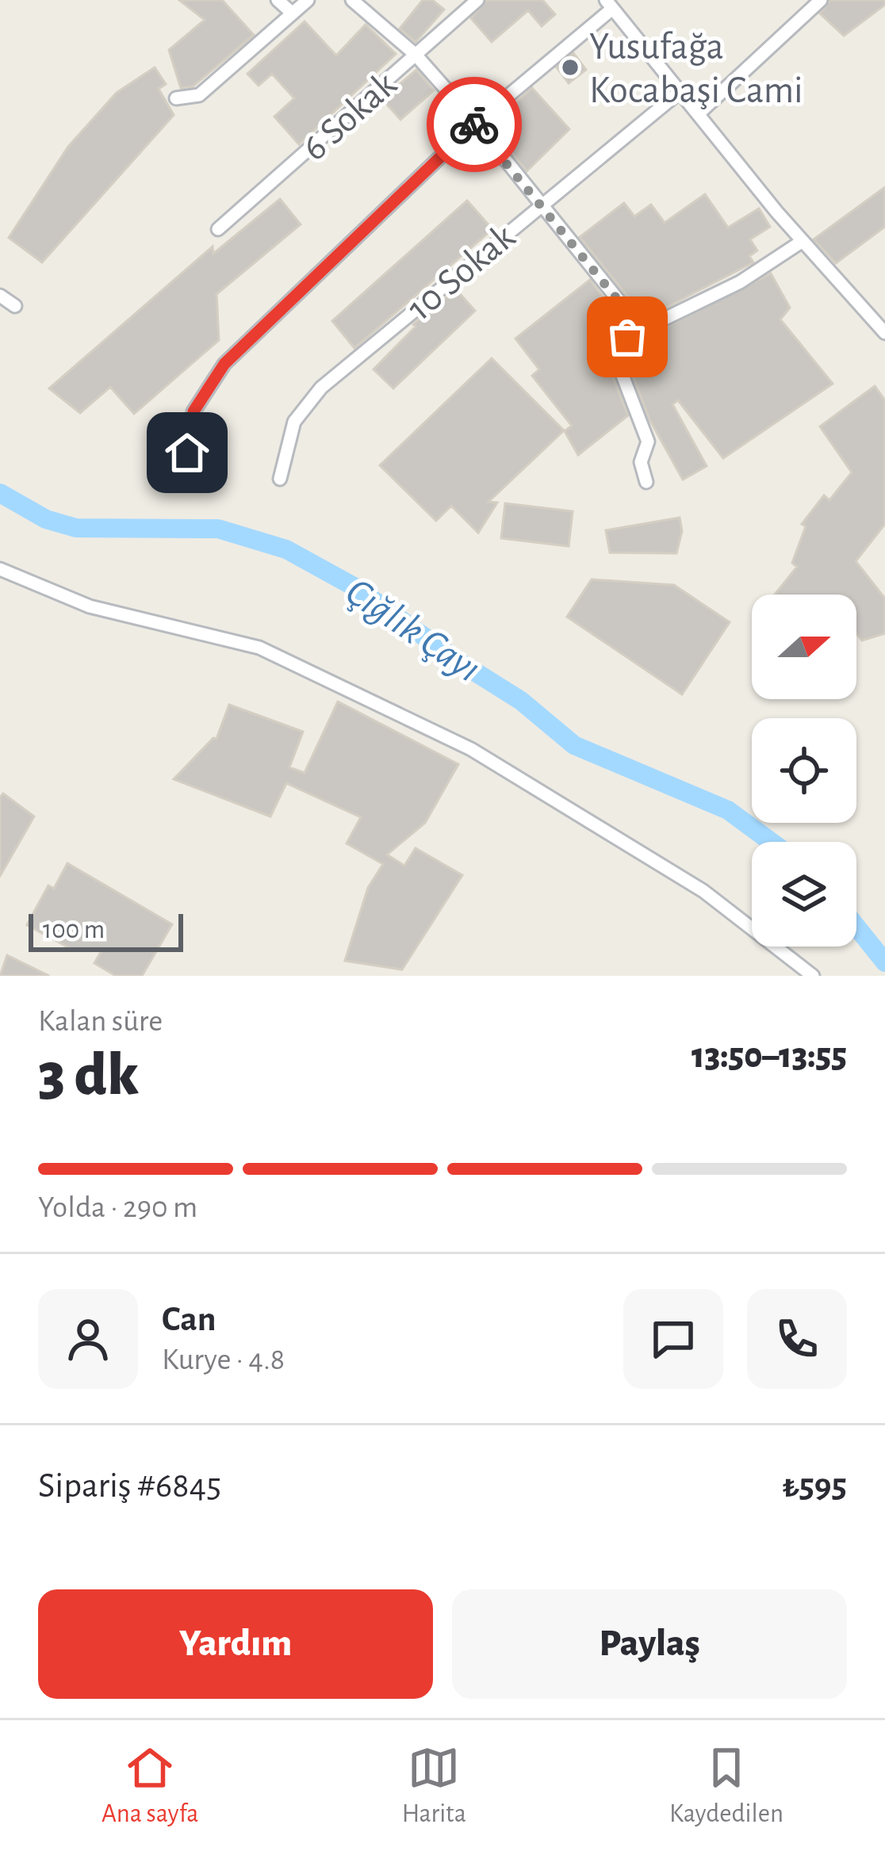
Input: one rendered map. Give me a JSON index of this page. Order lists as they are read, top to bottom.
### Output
{
  "streets": {
    "street": ["6 Sokak", "10 Sokak"]
  },
  "water": ["Çığlık Çayı"],
  "places": ["Yusufağa Kocabaşi Cami"],
  "scale_bar": "100 m",
  "north": "right",
  "page": {
    "scale": "100 m",
    "heading": ["3 dk", "Kalan süre", "13:50–13:55"],
    "panel": [
      "Can",
      "Kurye · 4.8",
      "Sipariş #6845",
      "₺595"
    ],
    "bar": "Yolda · 290 m",
    "buttons": ["Yardım", "Paylaş"],
    "tabs": ["Ana sayfa", "Harita", "Kaydedilen"]
  }
}
